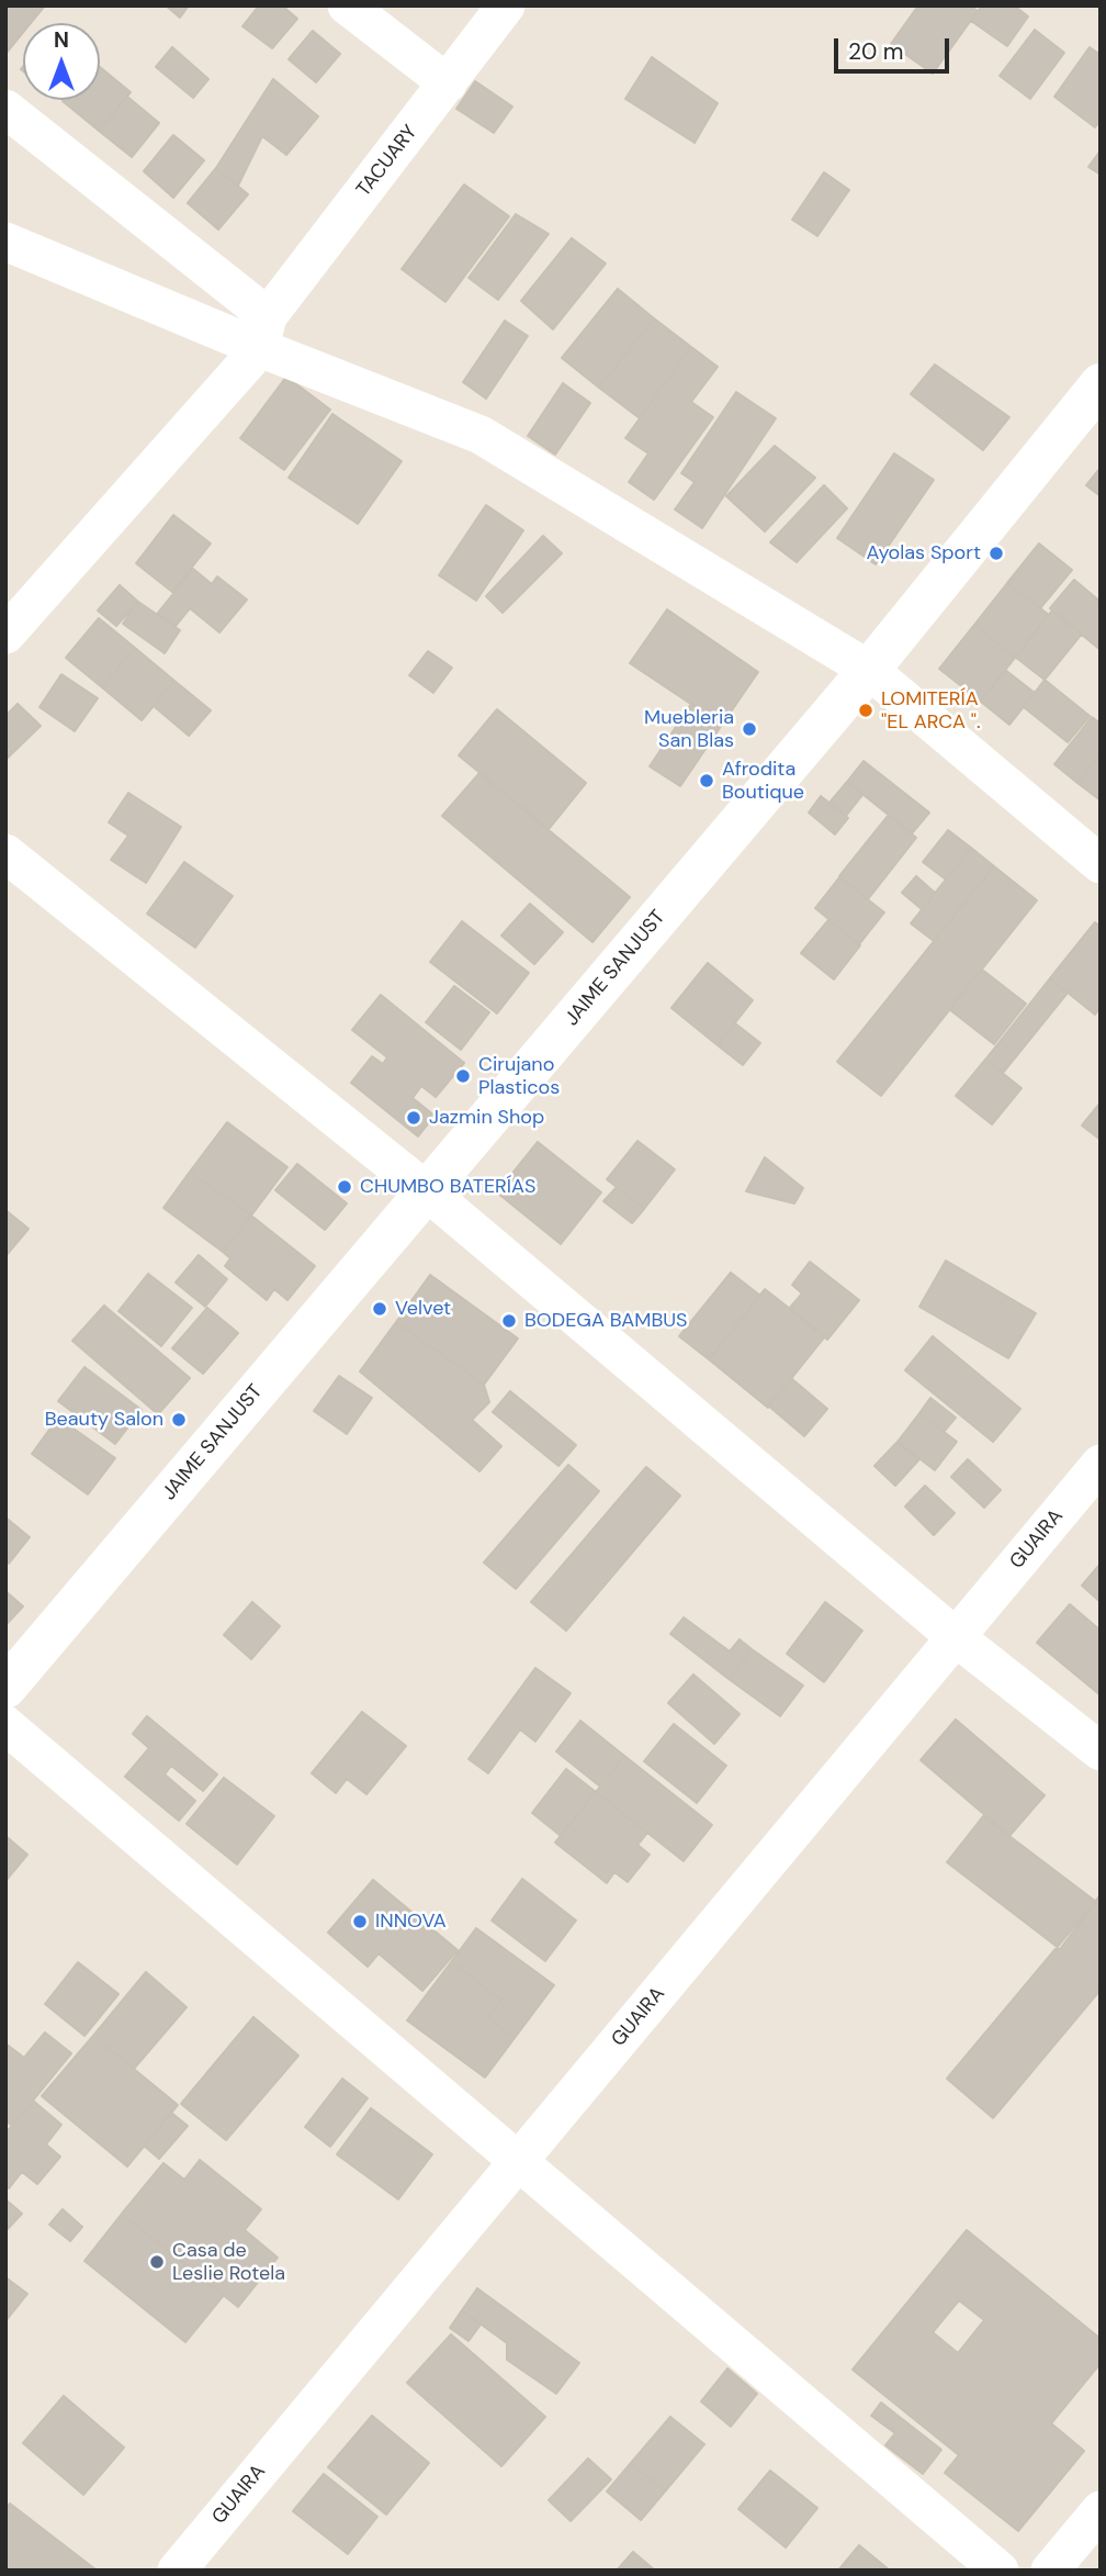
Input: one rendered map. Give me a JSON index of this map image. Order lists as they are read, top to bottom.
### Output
{
  "streets": {
    "main road": ["JAIME SANJUST"],
    "street": ["TACUARY", "GUAIRA"]
  },
  "places": [
    "Ayolas Sport",
    "LOMITERÍA \"EL ARCA \".",
    "Muebleria San Blas",
    "Afrodita Boutique",
    "Cirujano Plasticos",
    "Jazmin Shop",
    "CHUMBO BATERÍAS",
    "Velvet",
    "BODEGA BAMBUS",
    "Beauty Salon",
    "INNOVA",
    "Casa de Leslie Rotela"
  ],
  "scale_bar": "20 m",
  "north": "top"
}
